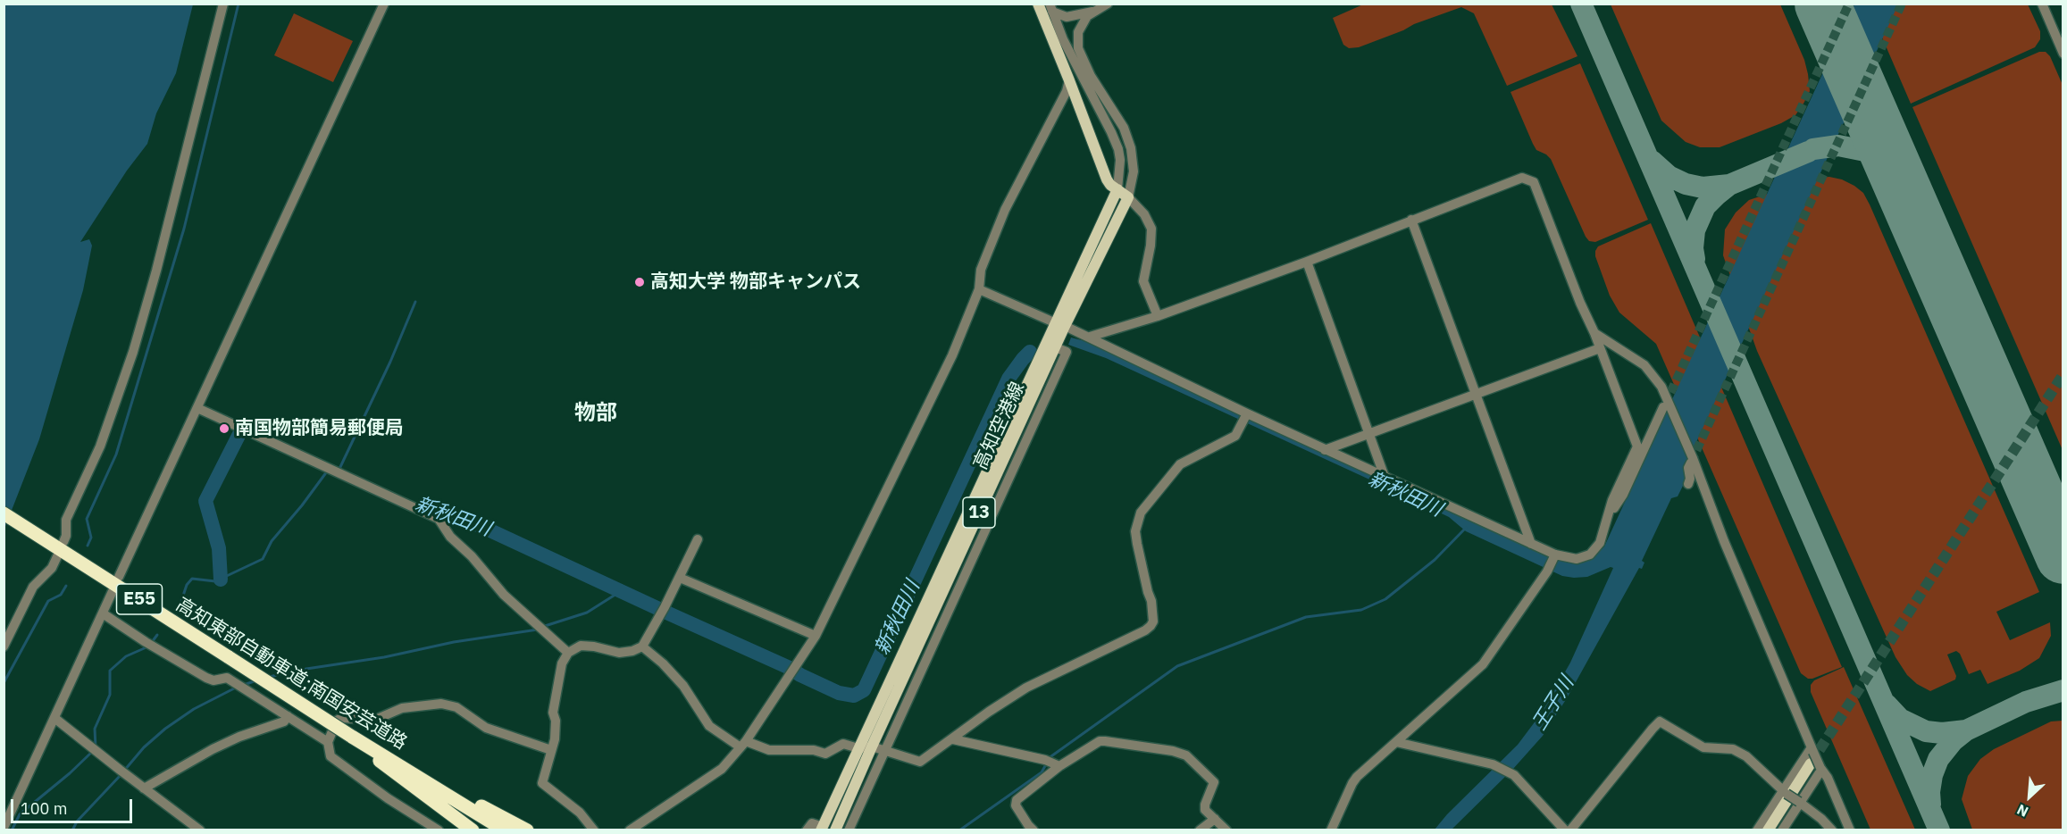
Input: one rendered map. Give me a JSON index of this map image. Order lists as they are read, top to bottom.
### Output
{
  "streets": {
    "highway": ["E55", "高知東部自動車道;南国安芸道路"],
    "main road": ["高知空港線", "13"]
  },
  "districts": ["物部"],
  "water": ["新秋田川", "王子川"],
  "places": ["高知大学 物部キャンパス", "南国物部簡易郵便局"],
  "scale_bar": "100 m",
  "north": "bottom left"
}
